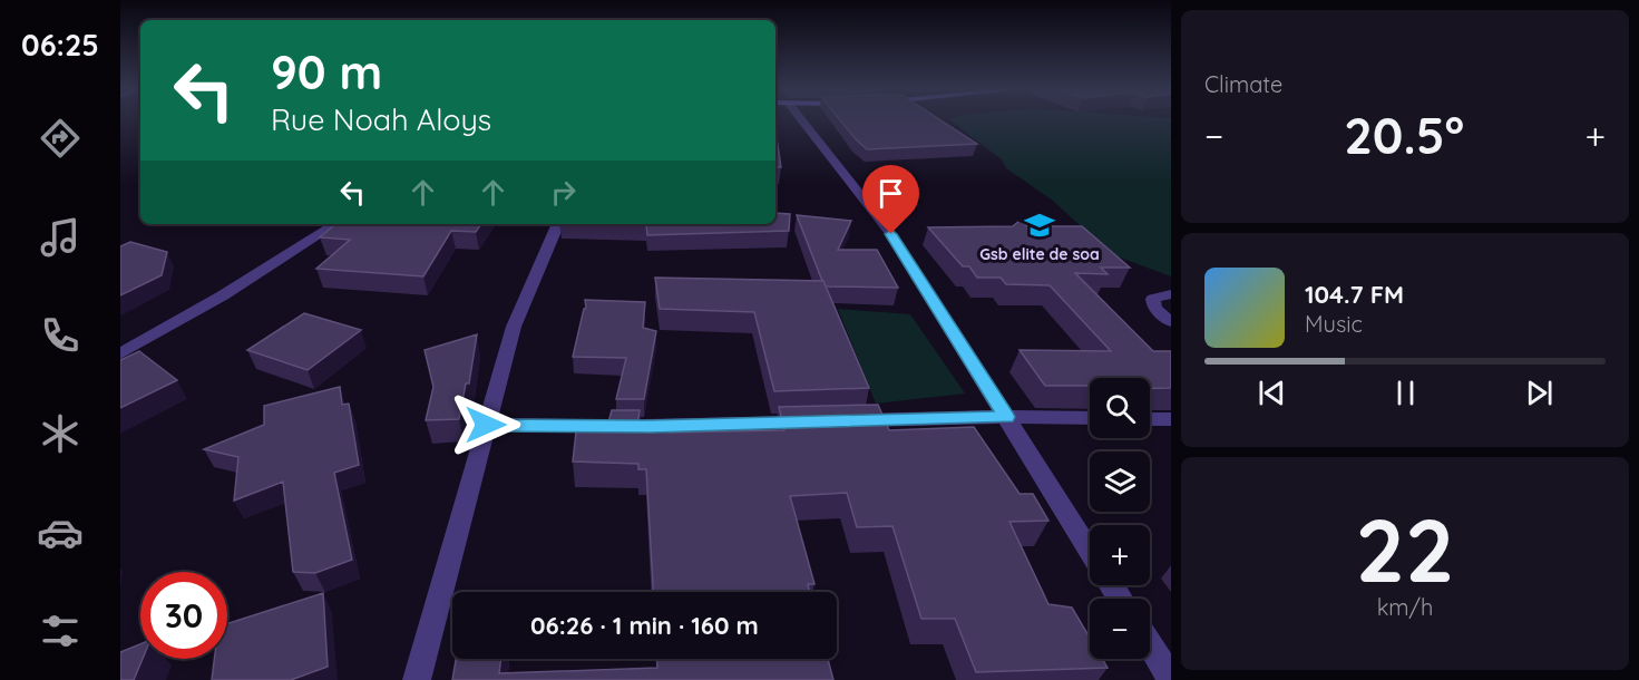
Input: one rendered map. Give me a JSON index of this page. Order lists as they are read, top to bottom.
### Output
{
  "places": {
    "school or university": ["Gsb elite de soa"]
  },
  "page": {
    "tabs": "06:25",
    "tile": [
      "Climate",
      ["22", "km/h"]
    ],
    "turn": ["90 m", "Rue Noah Aloys"],
    "heat": ["−", "20.5°", "+"],
    "song": ["104.7 FM", "Music"],
    "map_buttons": ["+", "−"],
    "limit": "30",
    "trip": "06:26 · 1 min · 160 m"
  }
}
